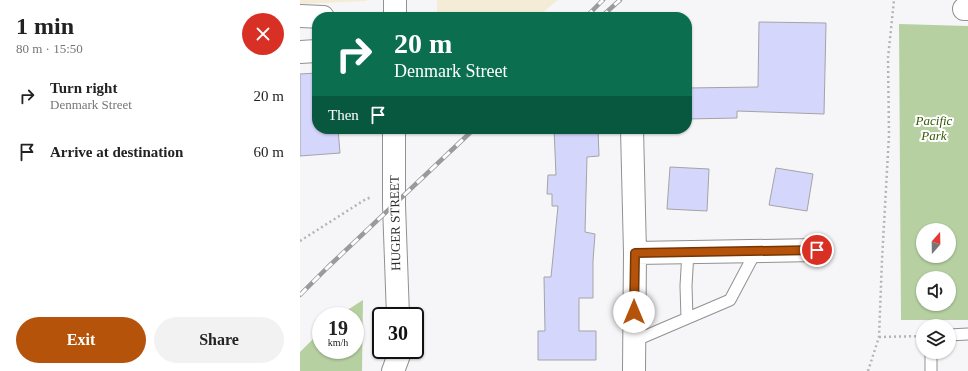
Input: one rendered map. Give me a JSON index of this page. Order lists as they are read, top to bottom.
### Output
{
  "streets": {
    "street": ["HUGER STREET"]
  },
  "parks": ["Pacific Park"],
  "north": "top",
  "page": {
    "heading": ["1 min", "80 m · 15:50"],
    "turn": ["20 m", "Denmark Street"],
    "list": [
      {
        "name": "Turn right",
        "note": "Denmark Street",
        "value": "20 m"
      },
      {
        "name": "Arrive at destination",
        "value": "60 m"
      }
    ],
    "then": "Then",
    "speed": "19 km/h",
    "limit": "30",
    "buttons": ["Exit", "Share"]
  }
}
